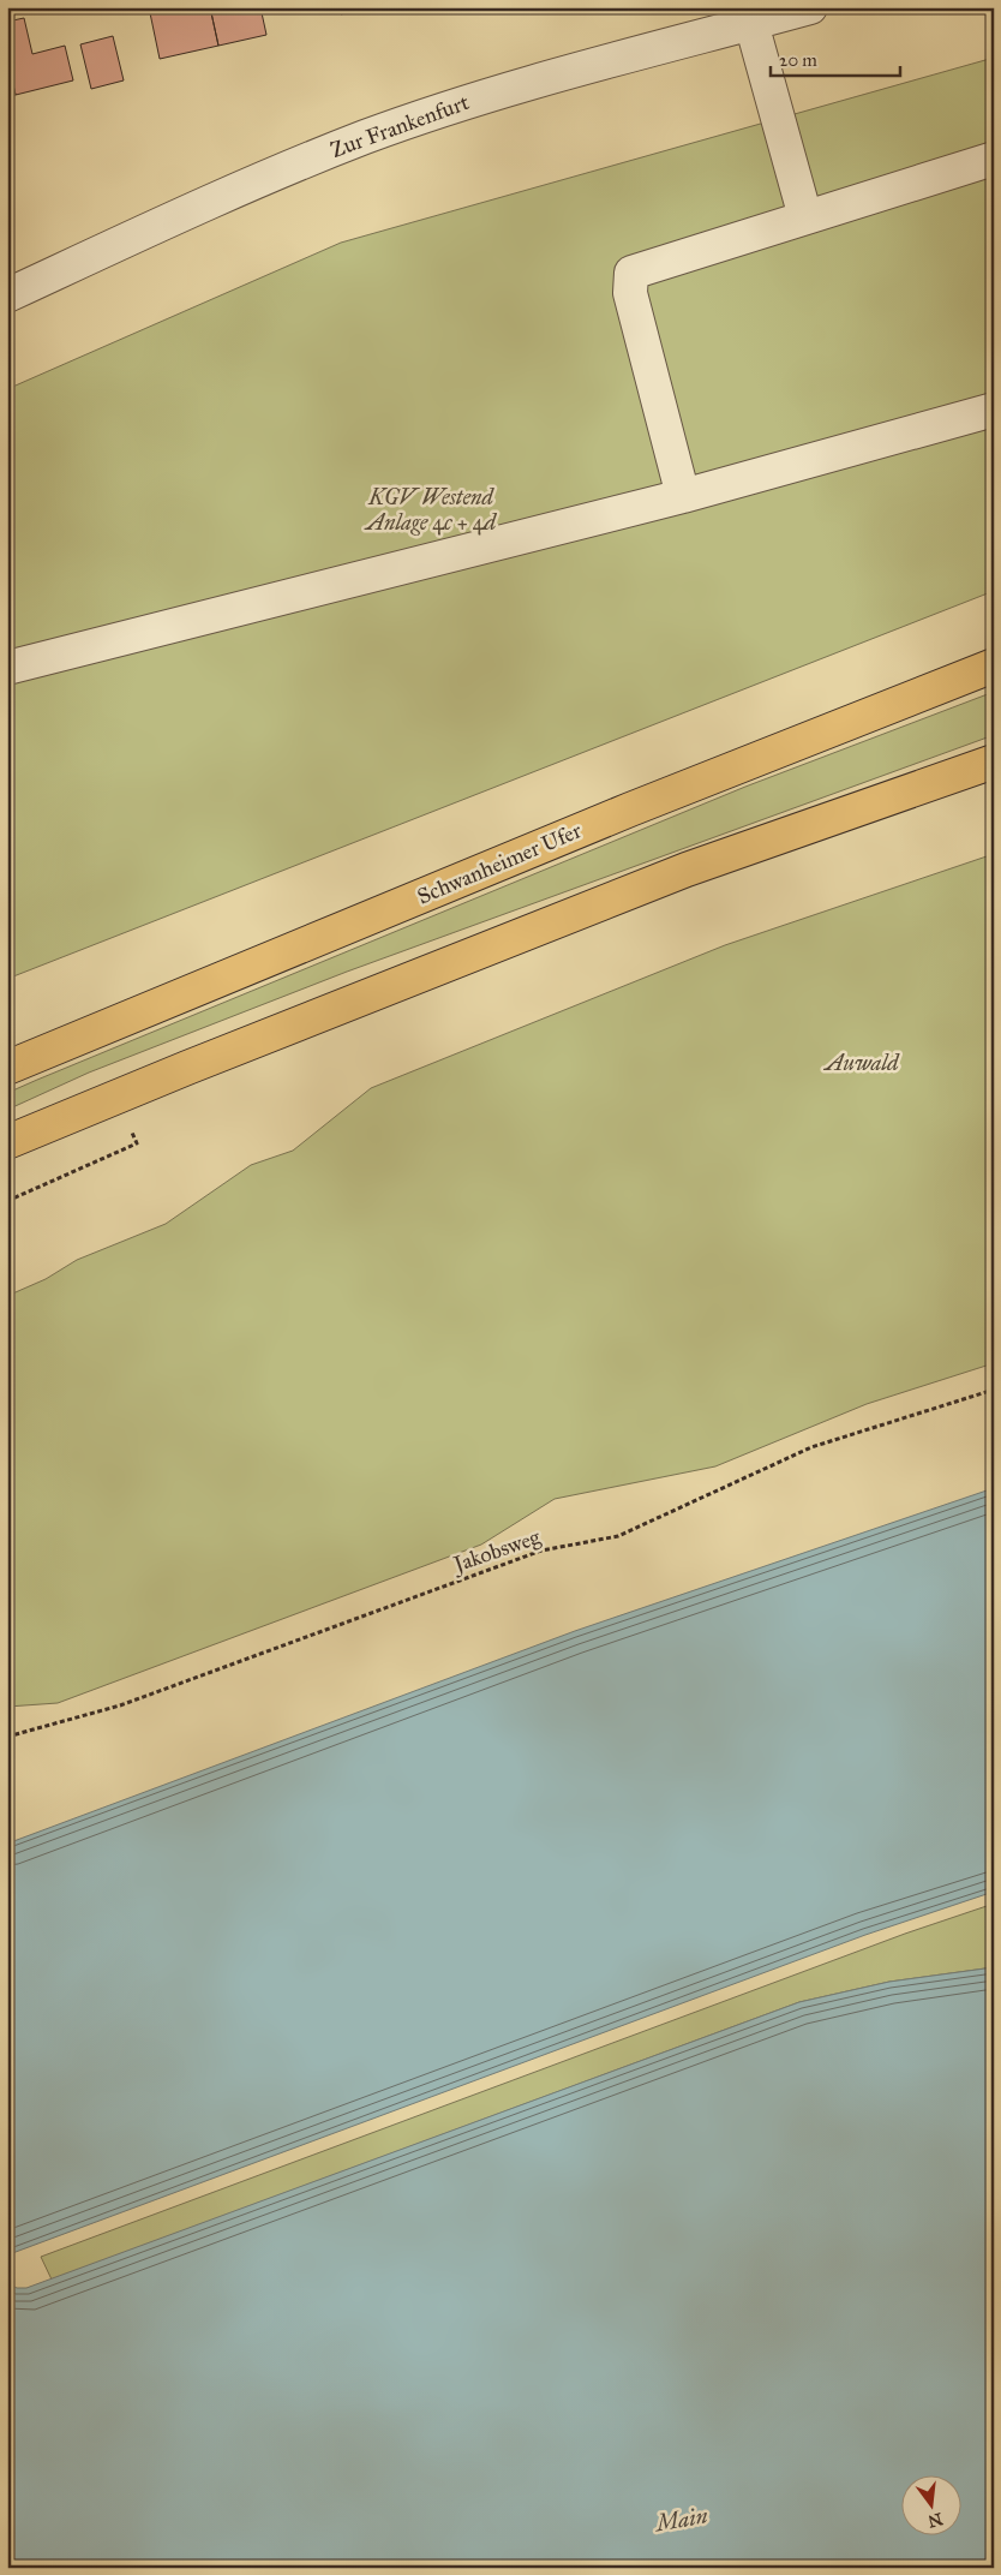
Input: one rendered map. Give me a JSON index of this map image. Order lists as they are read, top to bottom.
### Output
{
  "streets": {
    "main road": ["Schwanheimer Ufer"],
    "street": ["Zur Frankenfurt"],
    "path": ["Jakobsweg"]
  },
  "water": ["Main"],
  "parks": ["KGV Westend Anlage 4c + 4d", "Auwald"],
  "scale_bar": "20 m",
  "north": "bottom"
}
